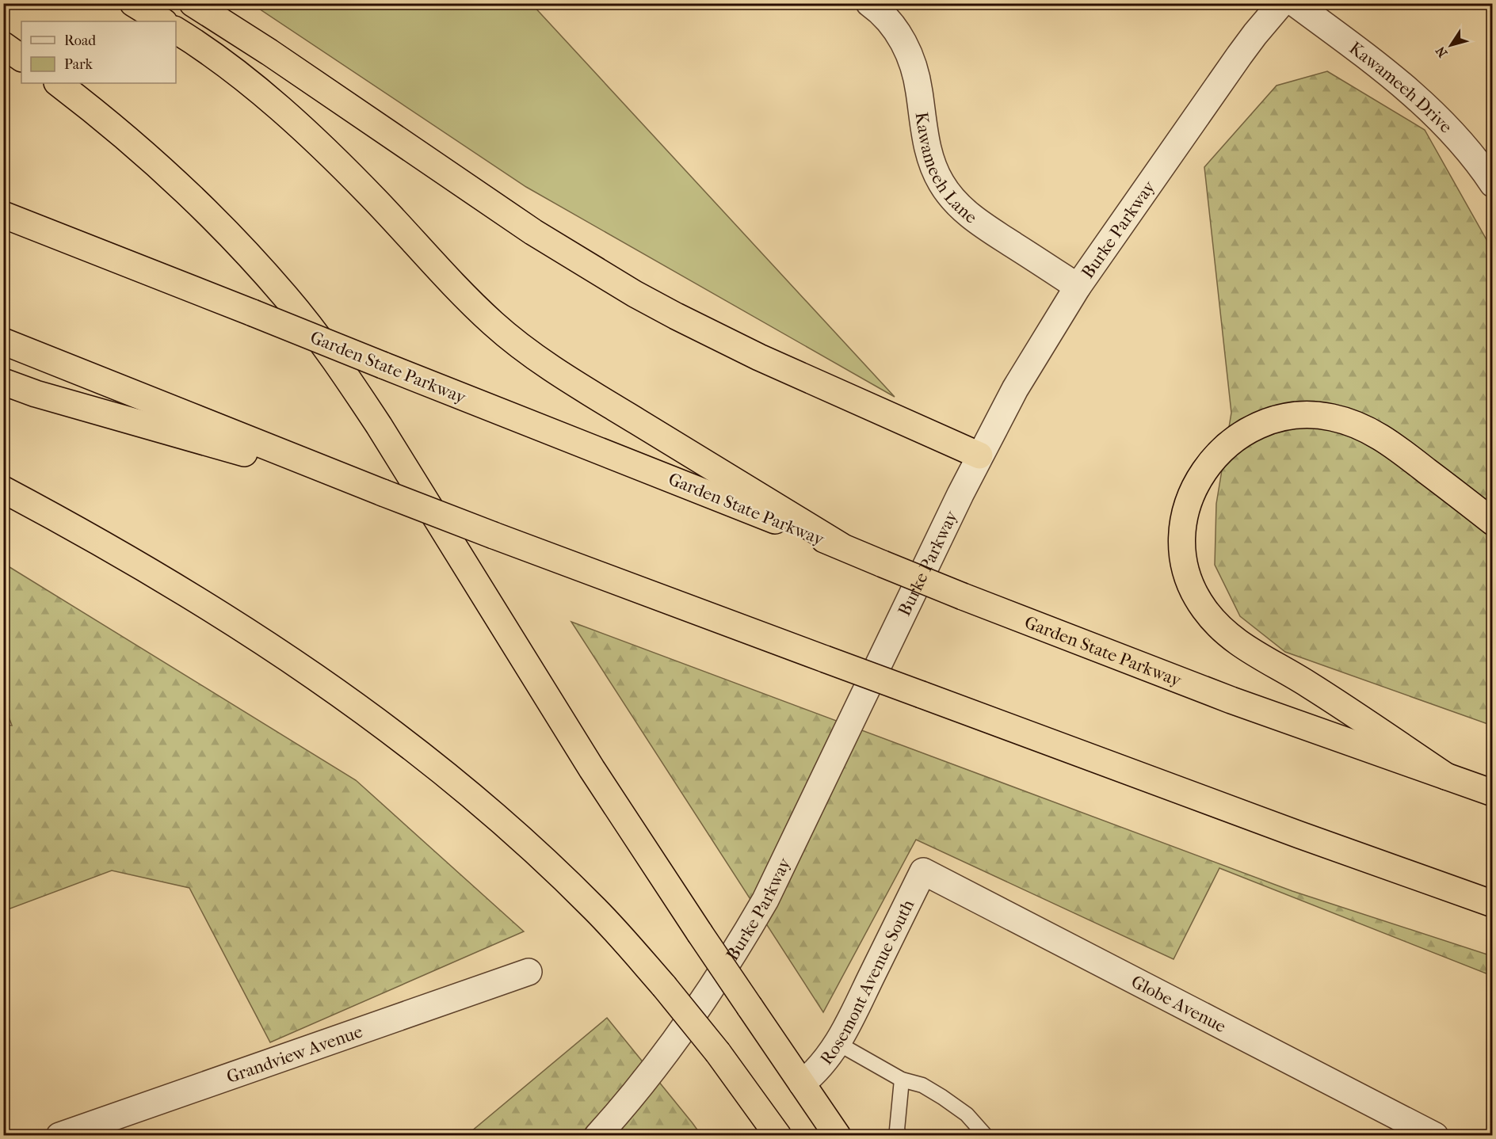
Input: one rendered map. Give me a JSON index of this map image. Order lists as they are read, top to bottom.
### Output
{
  "streets": {
    "highway": ["Garden State Parkway"],
    "street": [
      "Kawameeh Drive",
      "Kawameeh Lane",
      "Burke Parkway",
      "Rosemont Avenue South",
      "Globe Avenue",
      "Grandview Avenue"
    ]
  },
  "crossings": [
    ["Kawameeh Lane", "Burke Parkway"],
    ["Rosemont Avenue South", "Globe Avenue"]
  ],
  "legend": ["Road", "Park"],
  "north": "bottom left"
}
